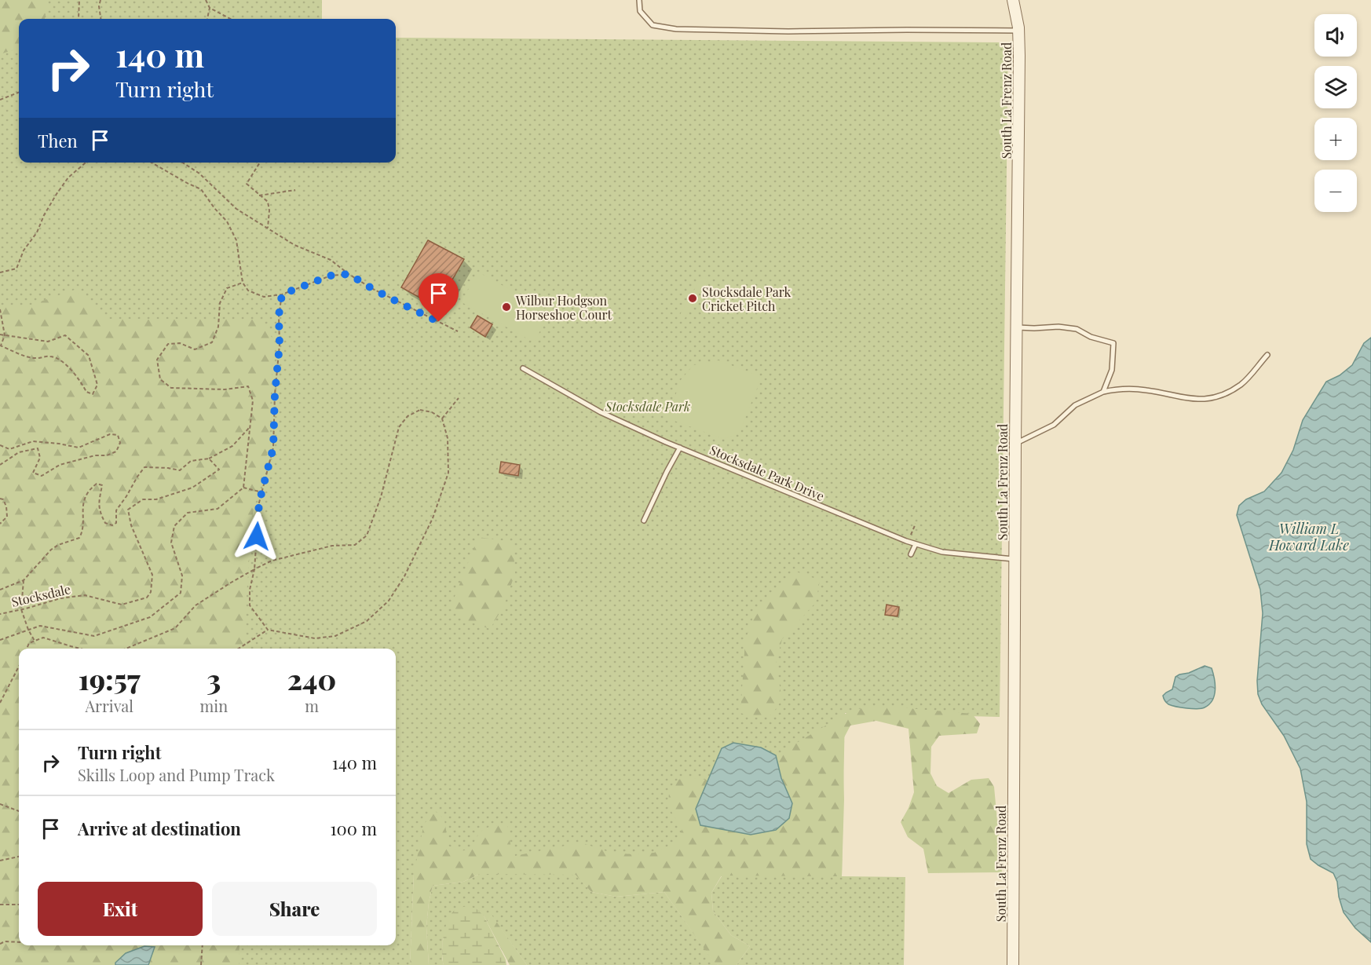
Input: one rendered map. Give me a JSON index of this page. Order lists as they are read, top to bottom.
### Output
{
  "streets": {
    "street": ["South La Frenz Road"],
    "lane": ["Stocksdale Park Drive"],
    "path": ["Stocksdale"]
  },
  "crossings": [
    ["South La Frenz Road", "Stocksdale Park Drive"]
  ],
  "water": ["William L Howard Lake"],
  "parks": ["Stocksdale Park"],
  "places": ["Stocksdale Park Cricket Pitch", "Wilbur Hodgson Horseshoe Court"],
  "page": {
    "map_buttons": ["+", "−"],
    "turn": ["140 m", "Turn right"],
    "then": "Then",
    "eta": [
      "19:57",
      "Arrival",
      "3",
      "min",
      "240",
      "m"
    ],
    "list": [
      {
        "name": "Turn right",
        "note": "Skills Loop and Pump Track",
        "value": "140 m"
      },
      {
        "name": "Arrive at destination",
        "value": "100 m"
      }
    ],
    "buttons": ["Exit", "Share"]
  }
}
